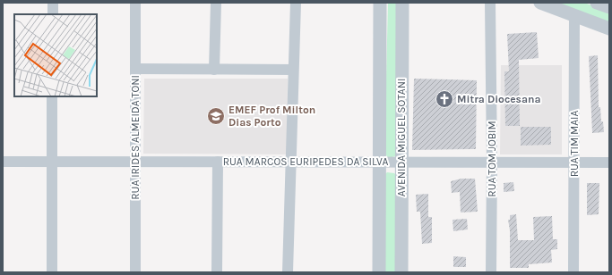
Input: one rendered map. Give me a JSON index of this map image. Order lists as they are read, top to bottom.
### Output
{
  "streets": {
    "street": [
      "RUA IRIDES ALMEIDA TONI",
      "AVENIDA MIGUEL SOTANI",
      "RUA TIM MAIA",
      "RUA TOM JOBIM",
      "RUA MARCOS EURIPEDES DA SILVA"
    ]
  },
  "crossings": [
    ["RUA IRIDES ALMEIDA TONI", "RUA MARCOS EURIPEDES DA SILVA"],
    ["AVENIDA MIGUEL SOTANI", "RUA MARCOS EURIPEDES DA SILVA"],
    ["RUA TIM MAIA", "RUA MARCOS EURIPEDES DA SILVA"],
    ["RUA TOM JOBIM", "RUA MARCOS EURIPEDES DA SILVA"]
  ],
  "places": {
    "church": ["Mitra Diocesana"],
    "school or university": ["EMEF Prof Milton Dias Porto"]
  }
}
